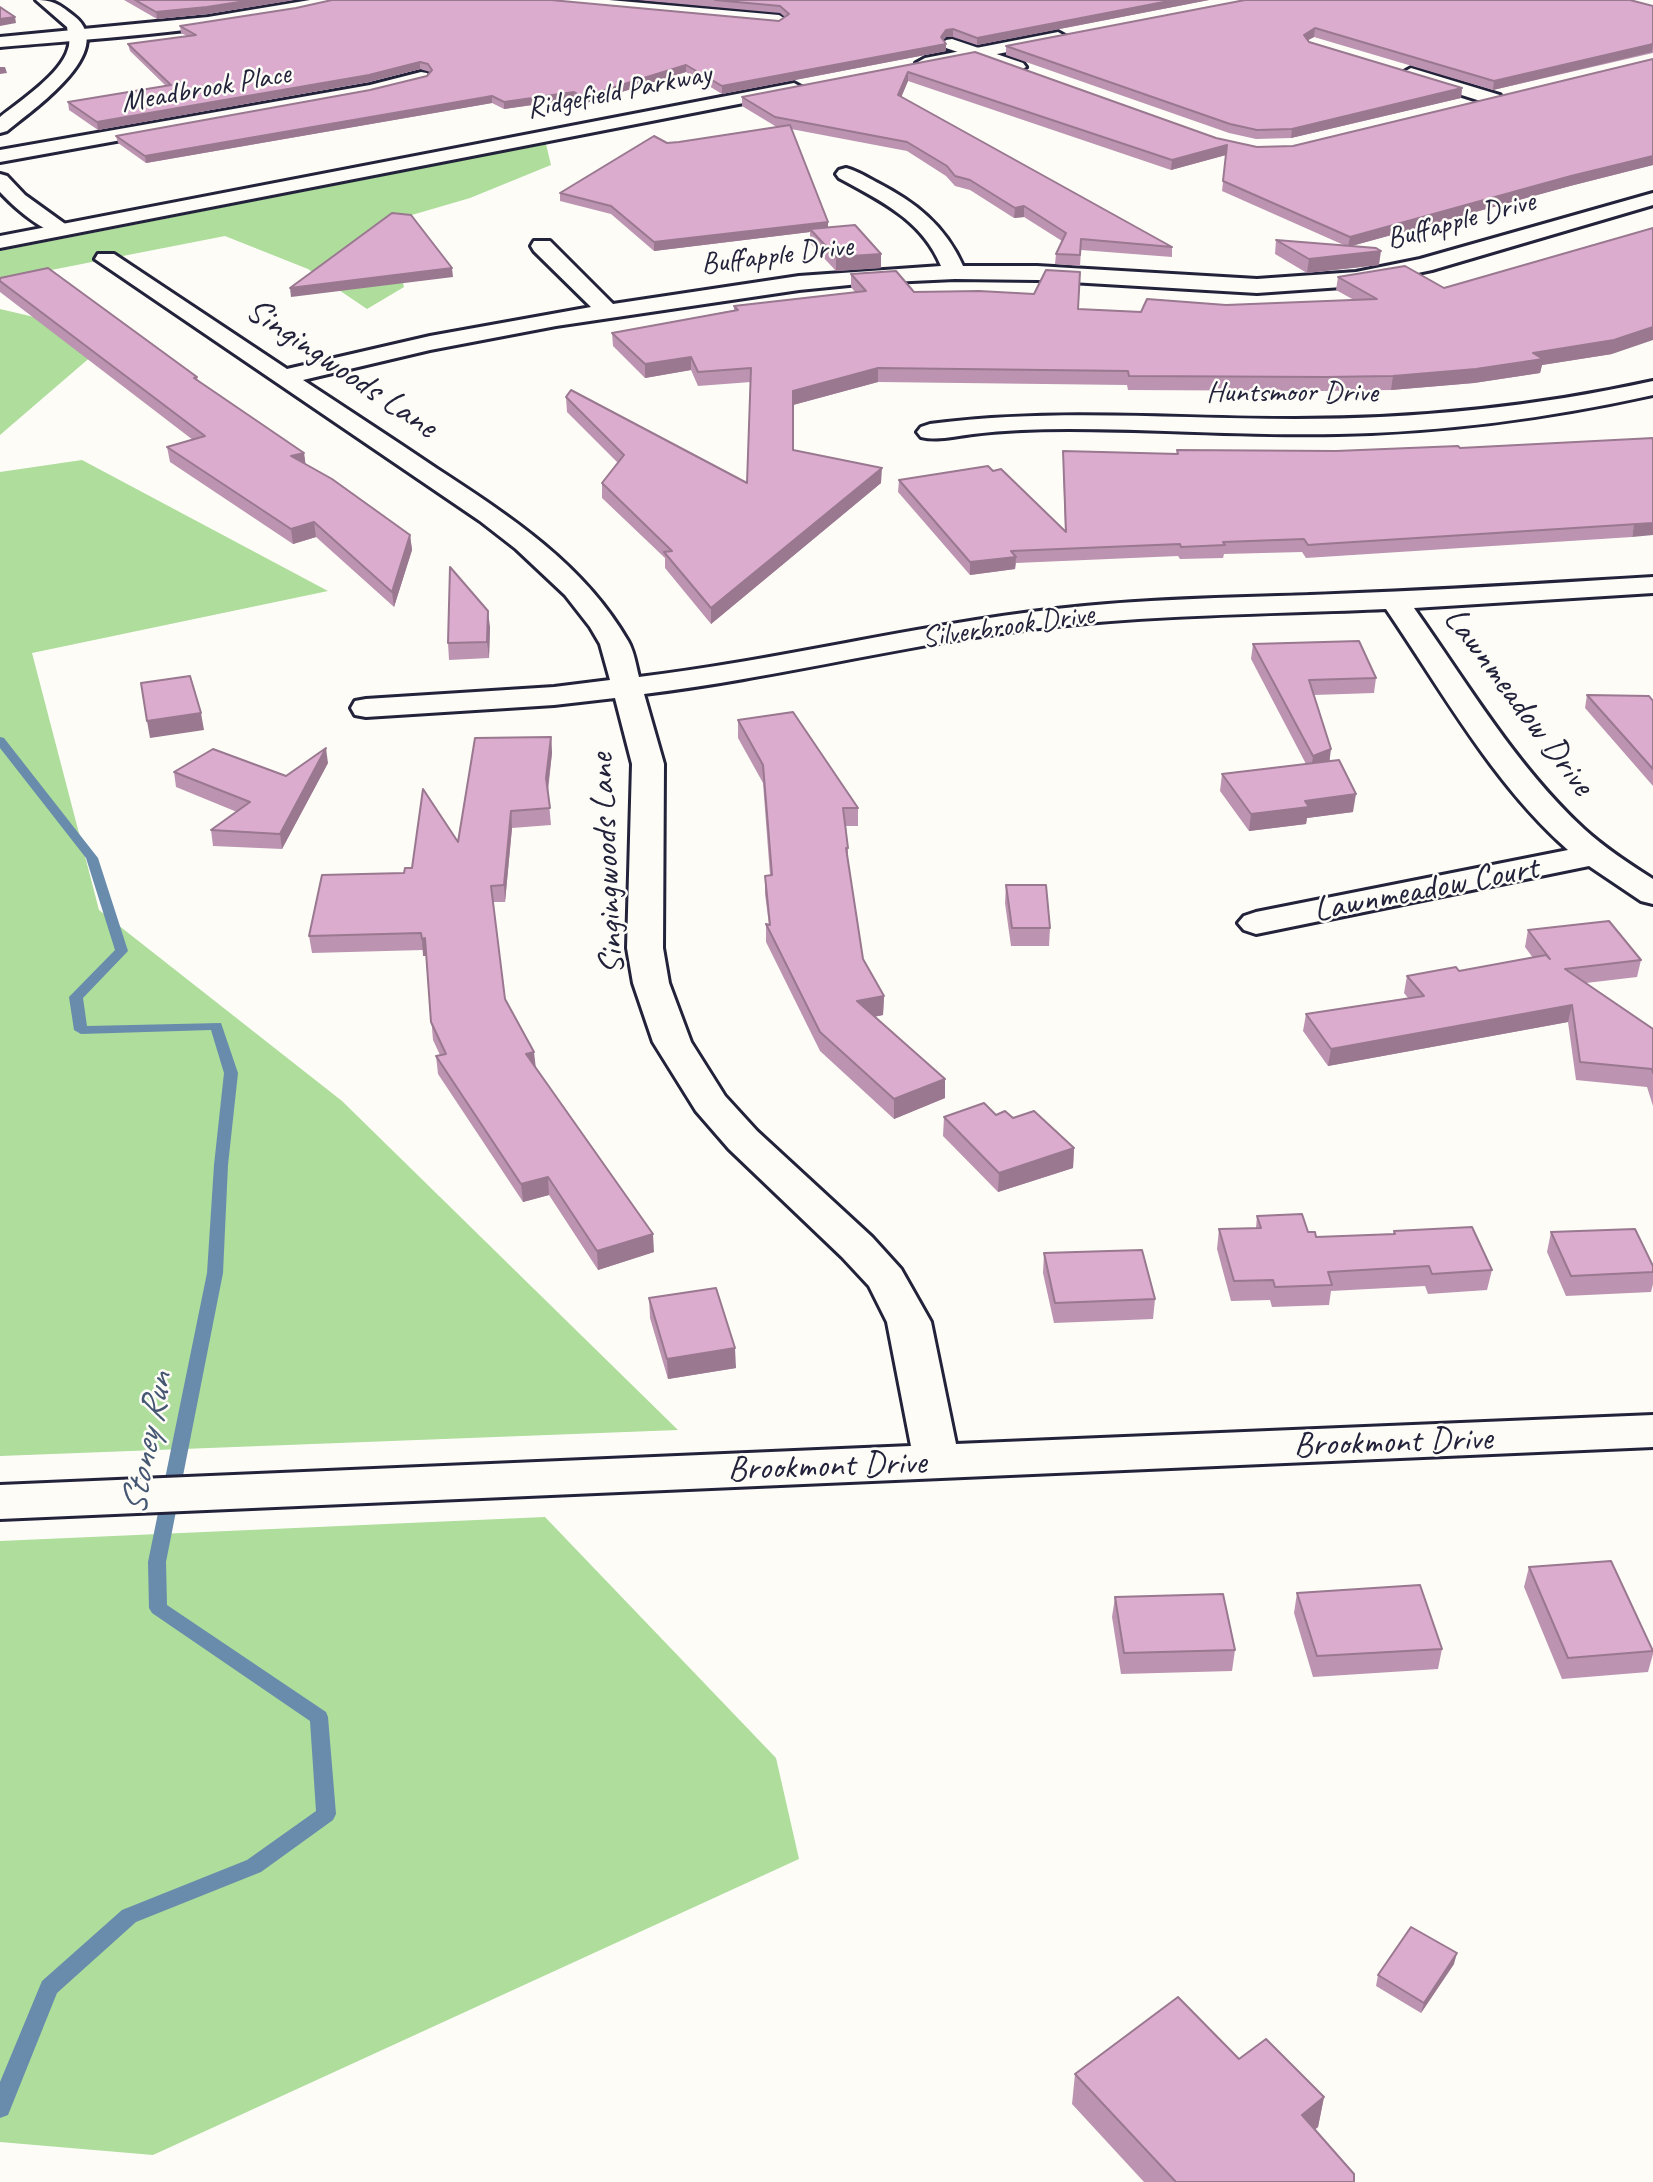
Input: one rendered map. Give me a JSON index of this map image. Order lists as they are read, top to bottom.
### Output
{
  "streets": {
    "street": [
      "Meadbrook Place",
      "Ridgefield Parkway",
      "Buffapple Drive",
      "Singingwoods Lane",
      "Huntsmoor Drive",
      "Silverbrook Drive",
      "Lawnmeadow Drive",
      "Lawnmeadow Court",
      "Brookmont Drive"
    ]
  },
  "crossings": [
    ["Buffapple Drive", "Singingwoods Lane"],
    ["Singingwoods Lane", "Silverbrook Drive"],
    ["Singingwoods Lane", "Brookmont Drive"],
    ["Silverbrook Drive", "Lawnmeadow Drive"],
    ["Lawnmeadow Drive", "Lawnmeadow Court"]
  ],
  "water": ["Stoney Run"]
}
